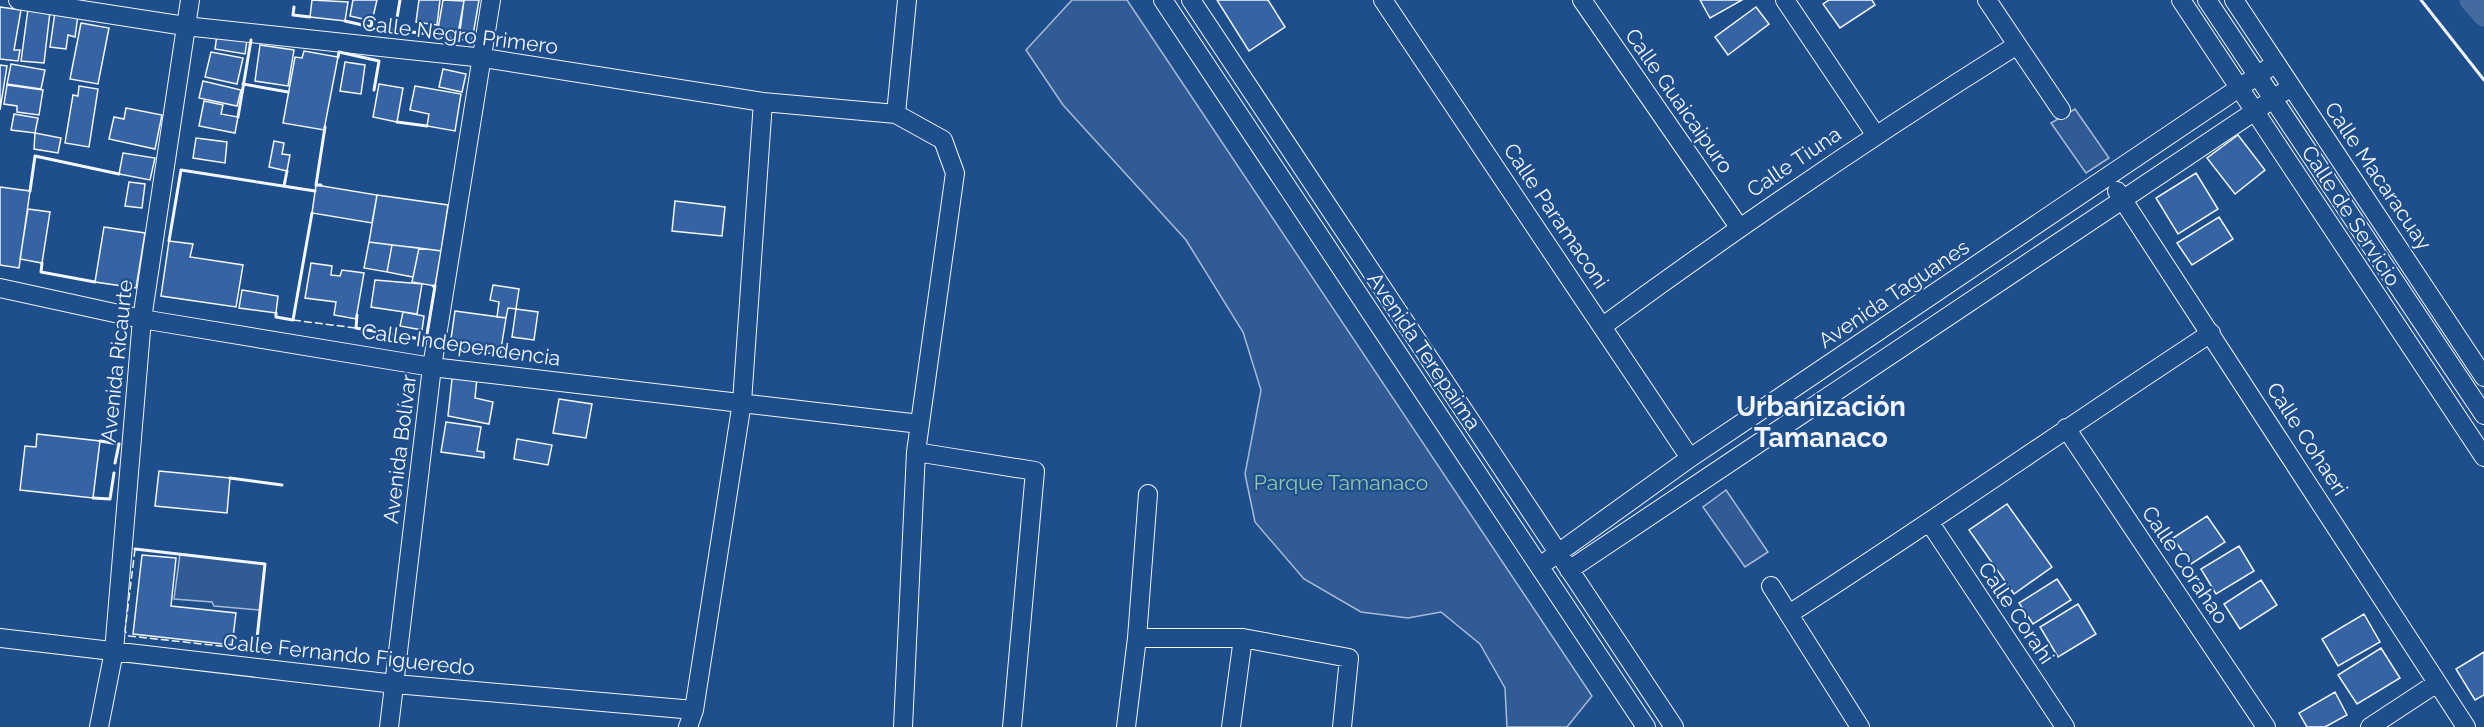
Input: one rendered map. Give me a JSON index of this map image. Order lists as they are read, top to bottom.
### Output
{
  "streets": {
    "street": [
      "Calle Negro Primero",
      "Calle Guaicaipuro",
      "Calle Tiuna",
      "Calle Macaracuay",
      "Calle Paramaconi",
      "Calle de Servicio",
      "Avenida Taguanes",
      "Calle Independencia",
      "Avenida Terepaima",
      "Avenida Ricaurte",
      "Calle Cohaeri",
      "Avenida Bolívar",
      "Calle Corahao",
      "Calle Corahi",
      "Calle Fernando Figueredo"
    ]
  },
  "crossings": [
    ["Calle Negro Primero", "Avenida Ricaurte"],
    ["Calle Negro Primero", "Avenida Bolívar"],
    ["Calle Guaicaipuro", "Calle Tiuna"],
    ["Calle Tiuna", "Calle Paramaconi"],
    ["Calle Macaracuay", "Avenida Taguanes"],
    ["Calle Paramaconi", "Avenida Taguanes"],
    ["Calle de Servicio", "Avenida Taguanes"],
    ["Avenida Taguanes", "Avenida Terepaima"],
    ["Avenida Taguanes", "Calle Cohaeri"],
    ["Calle Independencia", "Avenida Ricaurte"],
    ["Calle Independencia", "Avenida Bolívar"],
    ["Avenida Ricaurte", "Calle Fernando Figueredo"],
    ["Avenida Bolívar", "Calle Fernando Figueredo"]
  ],
  "districts": ["Urbanización Tamanaco"],
  "parks": ["Parque Tamanaco"]
}
